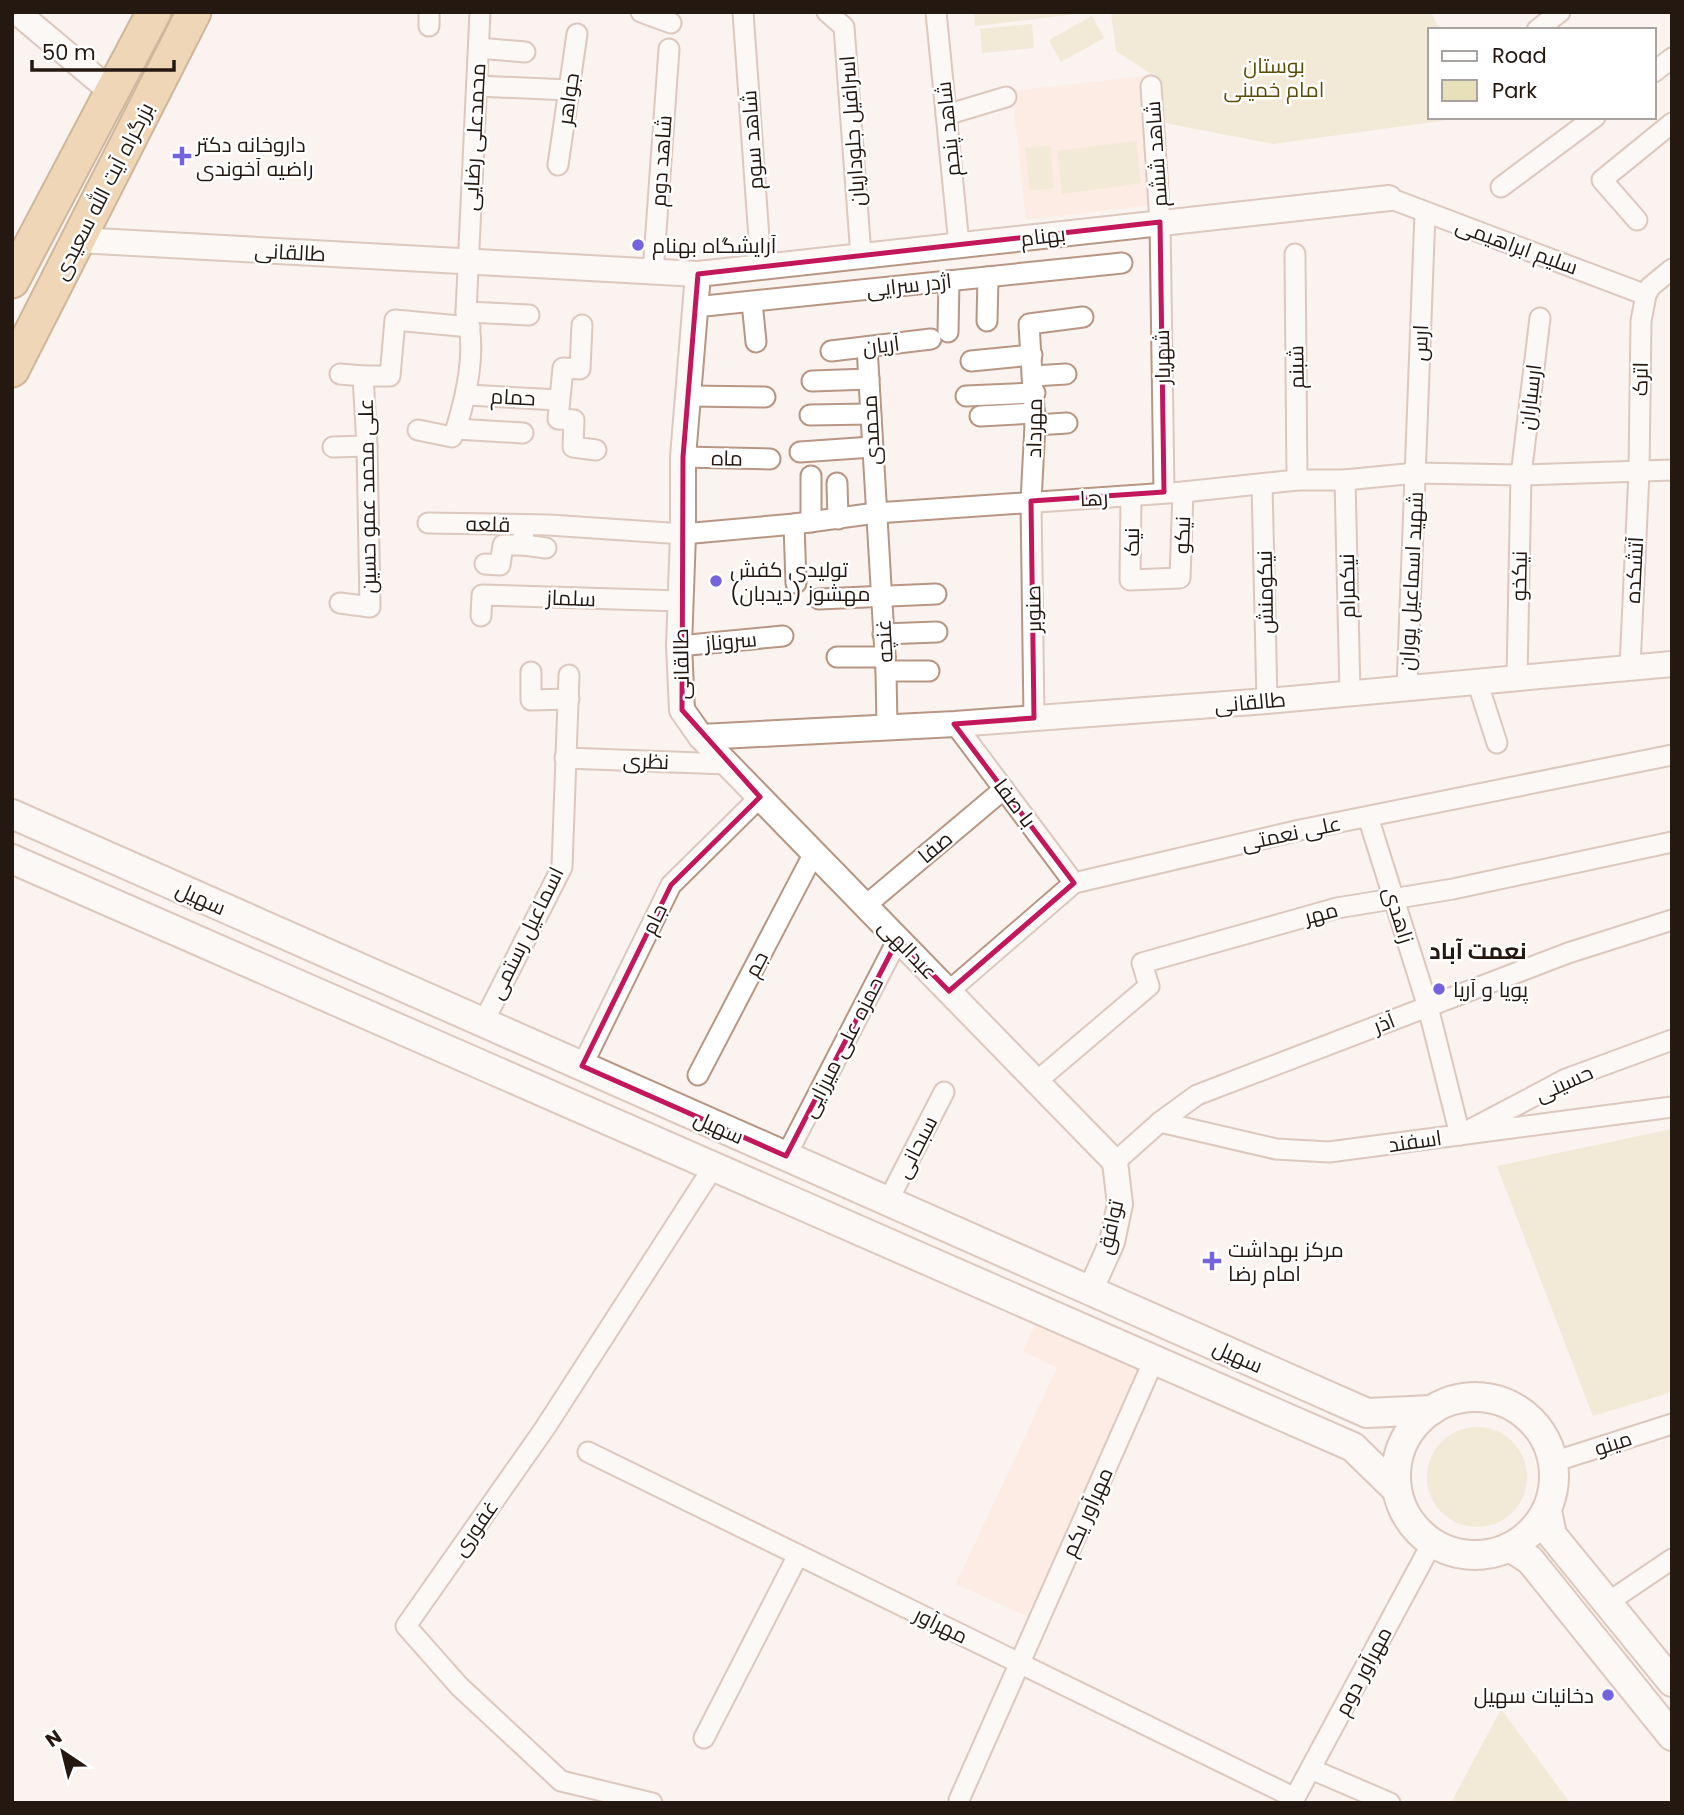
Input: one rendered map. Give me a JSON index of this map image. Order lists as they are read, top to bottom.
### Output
{
  "streets": {
    "highway": ["بزرگراه آیت الله سعیدی"],
    "main road": ["سهیل"],
    "street": [
      "جواهر",
      "شاهد پنجم",
      "اسرافیل جلوداریان",
      "محمدعلی رضایی",
      "شاهد سوم",
      "شاهد ششم",
      "شاهد دوم",
      "بهنام",
      "سلیم ابراهیمی",
      "طالقانی",
      "اژدر سرایی",
      "ارس",
      "آریان",
      "شهریار",
      "شبنم",
      "اترک",
      "حمام",
      "ارسباران",
      "مهرداد",
      "محمدی",
      "ماه",
      "علی محمد عمو حسین",
      "رها",
      "قلعه",
      "نیکو",
      "نیک",
      "آتشکده",
      "نیکخو",
      "شهید اسماعیل پوران",
      "نیکمرام",
      "نیکومنش",
      "سلماز",
      "صنوبر",
      "سروناز",
      "غنچه",
      "نظری",
      "با صفا",
      "علی نعمتی",
      "صفا",
      "مهر",
      "زاهدی",
      "جام",
      "اسماعیل رستمی",
      "عبدالهی",
      "جم",
      "آذر",
      "حمزه علی میرزایی",
      "حسینی",
      "اسفند",
      "سبحانی",
      "توافق",
      "مینو",
      "مهرآور یکم",
      "غفوری",
      "مهرآور",
      "مهرآور دوم"
    ]
  },
  "crossings": [
    ["شاهد پنجم", "بهنام"],
    ["اسرافیل جلوداریان", "بهنام"],
    ["محمدعلی رضایی", "طالقانی"],
    ["محمدعلی رضایی", "علی محمد عمو حسین"],
    ["شاهد سوم", "بهنام"],
    ["شاهد ششم", "بهنام"],
    ["شاهد ششم", "شهریار"],
    ["شاهد دوم", "طالقانی"],
    ["بزرگراه آیت الله سعیدی", "طالقانی"],
    ["بهنام", "سلیم ابراهیمی"],
    ["بهنام", "طالقانی"],
    ["بهنام", "شهریار"],
    ["سلیم ابراهیمی", "ارس"],
    ["سلیم ابراهیمی", "اترک"],
    ["طالقانی", "اژدر سرایی"],
    ["طالقانی", "ماه"],
    ["طالقانی", "رها"],
    ["طالقانی", "آتشکده"],
    ["طالقانی", "نیکخو"],
    ["طالقانی", "شهید اسماعیل پوران"],
    ["طالقانی", "نیکمرام"],
    ["طالقانی", "نیکومنش"],
    ["طالقانی", "سلماز"],
    ["طالقانی", "صنوبر"],
    ["طالقانی", "سروناز"],
    ["طالقانی", "غنچه"],
    ["طالقانی", "با صفا"],
    ["طالقانی", "عبدالهی"],
    ["اژدر سرایی", "آریان"],
    ["ارس", "رها"],
    ["ارس", "شهید اسماعیل پوران"],
    ["آریان", "محمدی"],
    ["شهریار", "رها"],
    ["شهریار", "نیکو"],
    ["شبنم", "رها"],
    ["اترک", "رها"],
    ["اترک", "آتشکده"],
    ["ارسباران", "رها"],
    ["ارسباران", "نیکخو"],
    ["مهرداد", "رها"],
    ["مهرداد", "صنوبر"],
    ["محمدی", "رها"],
    ["محمدی", "غنچه"],
    ["رها", "قلعه"],
    ["رها", "نیکو"],
    ["رها", "نیک"],
    ["رها", "آتشکده"],
    ["رها", "نیکخو"],
    ["رها", "شهید اسماعیل پوران"],
    ["رها", "نیکمرام"],
    ["رها", "نیکومنش"],
    ["رها", "صنوبر"],
    ["رها", "غنچه"],
    ["نیکو", "نیک"],
    ["نظری", "اسماعیل رستمی"],
    ["نظری", "عبدالهی"],
    ["با صفا", "علی نعمتی"],
    ["با صفا", "صفا"],
    ["علی نعمتی", "زاهدی"],
    ["علی نعمتی", "عبدالهی"],
    ["صفا", "عبدالهی"],
    ["سهیل", "جام"],
    ["سهیل", "اسماعیل رستمی"],
    ["سهیل", "حمزه علی میرزایی"],
    ["سهیل", "سبحانی"],
    ["سهیل", "توافق"],
    ["سهیل", "مینو"],
    ["سهیل", "مهرآور یکم"],
    ["سهیل", "غفوری"],
    ["سهیل", "مهرآور دوم"],
    ["مهر", "زاهدی"],
    ["مهر", "عبدالهی"],
    ["زاهدی", "آذر"],
    ["زاهدی", "حسینی"],
    ["زاهدی", "اسفند"],
    ["جام", "عبدالهی"],
    ["عبدالهی", "جم"],
    ["عبدالهی", "آذر"],
    ["عبدالهی", "حمزه علی میرزایی"],
    ["عبدالهی", "توافق"],
    ["آذر", "اسفند"],
    ["آذر", "توافق"],
    ["حسینی", "اسفند"],
    ["مینو", "مهرآور دوم"],
    ["مهرآور یکم", "مهرآور"],
    ["مهرآور", "مهرآور دوم"]
  ],
  "districts": ["نعمت آباد"],
  "parks": ["بوستان امام خمینی"],
  "places": {
    "health": ["داروخانه دکتر راضیه آخوندی", "مرکز بهداشت امام رضا"],
    "other": [
      "آرایشگاه بهنام",
      "تولیدی کفش مهشوز (دیدبان)",
      "پویا و آریا",
      "دخانیات سهیل"
    ]
  },
  "legend": ["Road", "Park"],
  "scale_bar": "50 m",
  "north": "top left"
}
